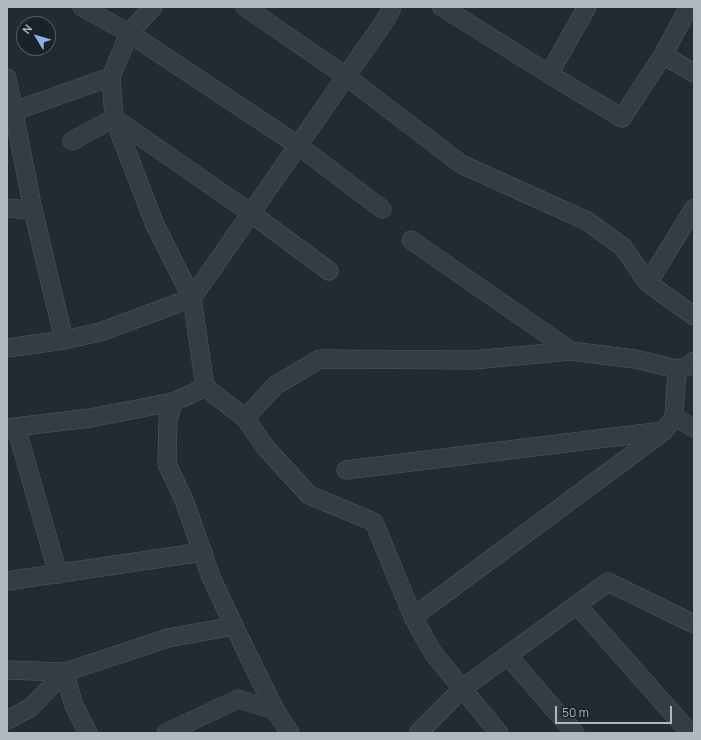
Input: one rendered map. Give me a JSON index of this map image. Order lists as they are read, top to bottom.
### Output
{
  "scale_bar": "50 m",
  "north": "top left"
}
